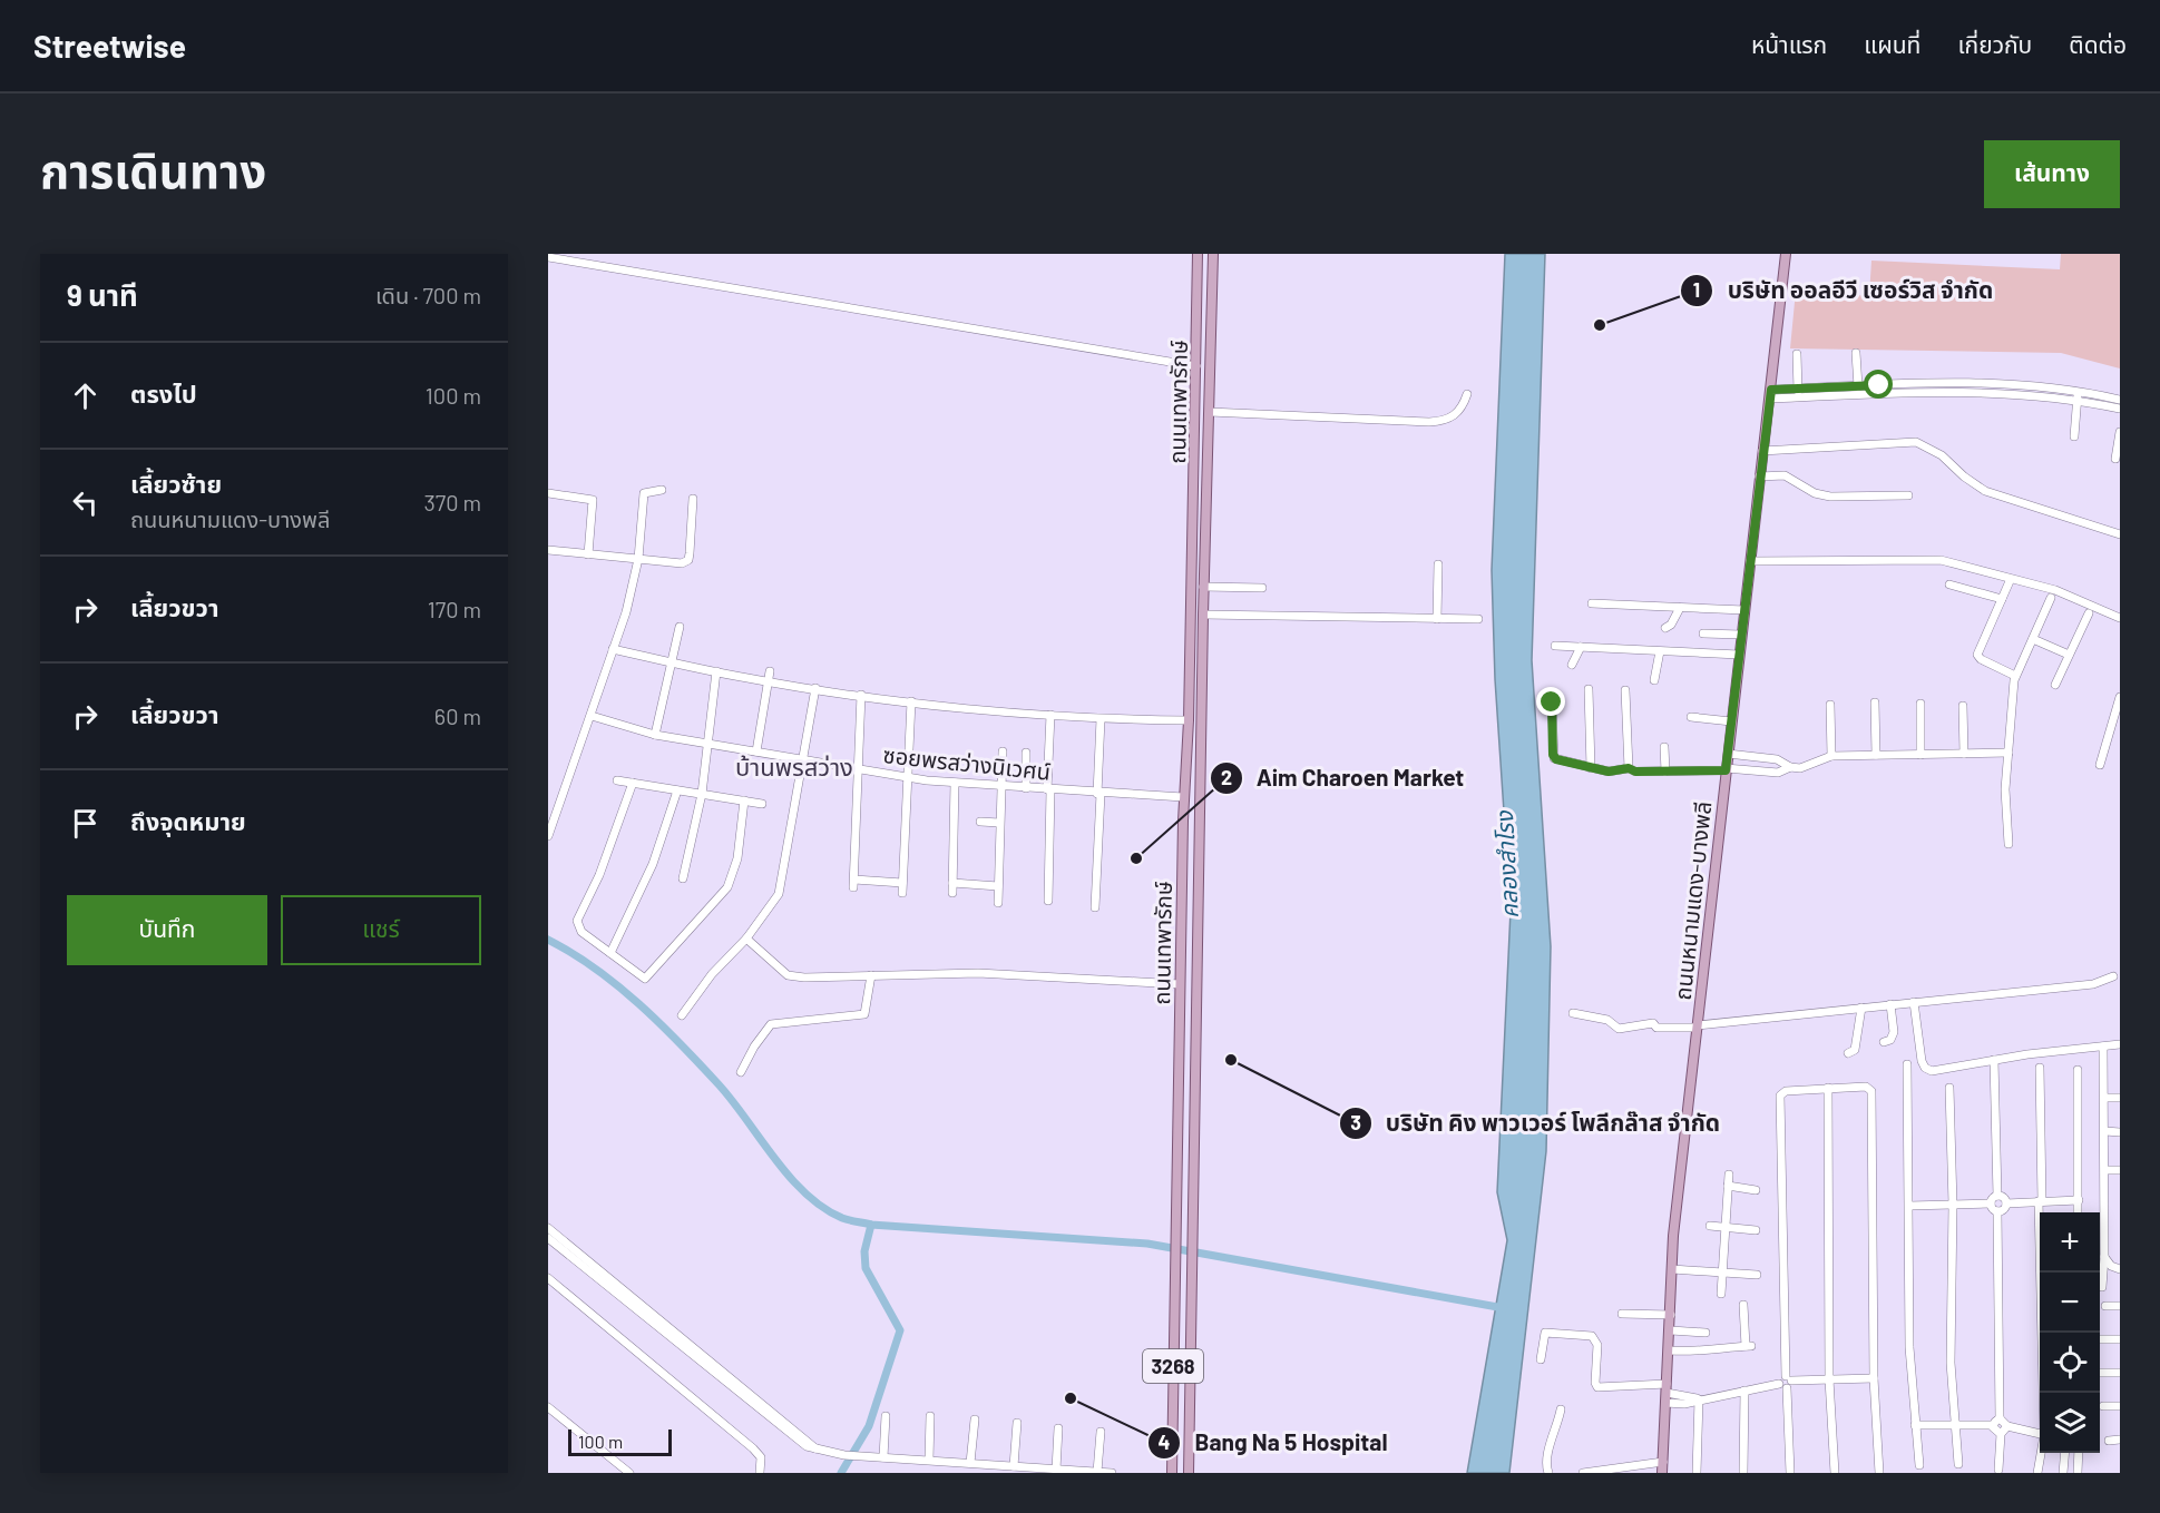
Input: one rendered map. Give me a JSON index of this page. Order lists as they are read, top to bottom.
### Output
{
  "streets": {
    "main road": ["ถนนเทพารักษ์", "ถนนหนามแดง-บางพลี", "3268"],
    "street": ["ซอยพรสว่างนิเวศน์"]
  },
  "crossings": [
    ["ถนนเทพารักษ์", "ซอยพรสว่างนิเวศน์"]
  ],
  "districts": ["บ้านพรสว่าง"],
  "water": ["คลองสำโรง"],
  "places": [
    "บริษัท ออลอีวี เซอร์วิส จำกัด",
    "Aim Charoen Market",
    "บริษัท คิง พาวเวอร์ โพลีกล๊าส จำกัด",
    "Bang Na 5 Hospital"
  ],
  "scale_bar": "100 m",
  "page": {
    "header": "Streetwise",
    "nav": [
      "หน้าแรก",
      "แผนที่",
      "เกี่ยวกับ",
      "ติดต่อ"
    ],
    "title": "การเดินทาง",
    "buttons": [
      "เส้นทาง",
      ["บันทึก", "แชร์"]
    ],
    "heading": ["9 นาที", "เดิน · 700 m"],
    "list": [
      ["ตรงไป", "100 m"],
      ["เลี้ยวซ้าย", "ถนนหนามแดง-บางพลี", "370 m"],
      ["เลี้ยวขวา", "170 m"],
      ["เลี้ยวขวา", "60 m"],
      "ถึงจุดหมาย"
    ],
    "map_buttons": ["+", "−"],
    "scale": "100 m"
  }
}
